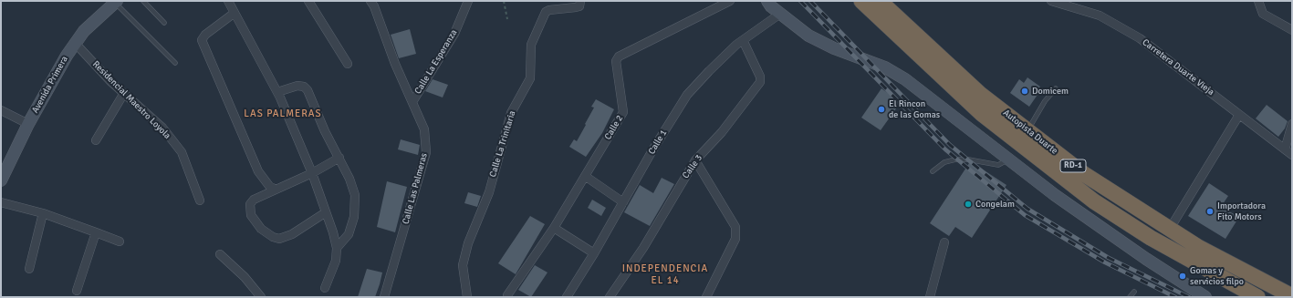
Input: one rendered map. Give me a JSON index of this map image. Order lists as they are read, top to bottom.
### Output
{
  "streets": {
    "highway": ["Autopista Duarte", "RD-1"],
    "street": [
      "Calle La Esperanza",
      "Carretera Duarte Vieja",
      "Avenida Primera",
      "Residencial Maestro Loyola",
      "Calle 2",
      "Calle 1",
      "Calle La Trinitaria",
      "Calle 3",
      "Calle Las Palmeras"
    ]
  },
  "crossings": [
    ["Calle La Esperanza", "Calle Las Palmeras"],
    ["Avenida Primera", "Residencial Maestro Loyola"],
    ["Calle 1", "Calle 3"]
  ],
  "districts": ["LAS PALMERAS", "INDEPENDENCIA EL 14"],
  "places": [
    "Domicem",
    "El Rincon de las Gomas",
    "Congelam",
    "Importadora Fito Motors",
    "Gomas y servicios filpo"
  ]
}
